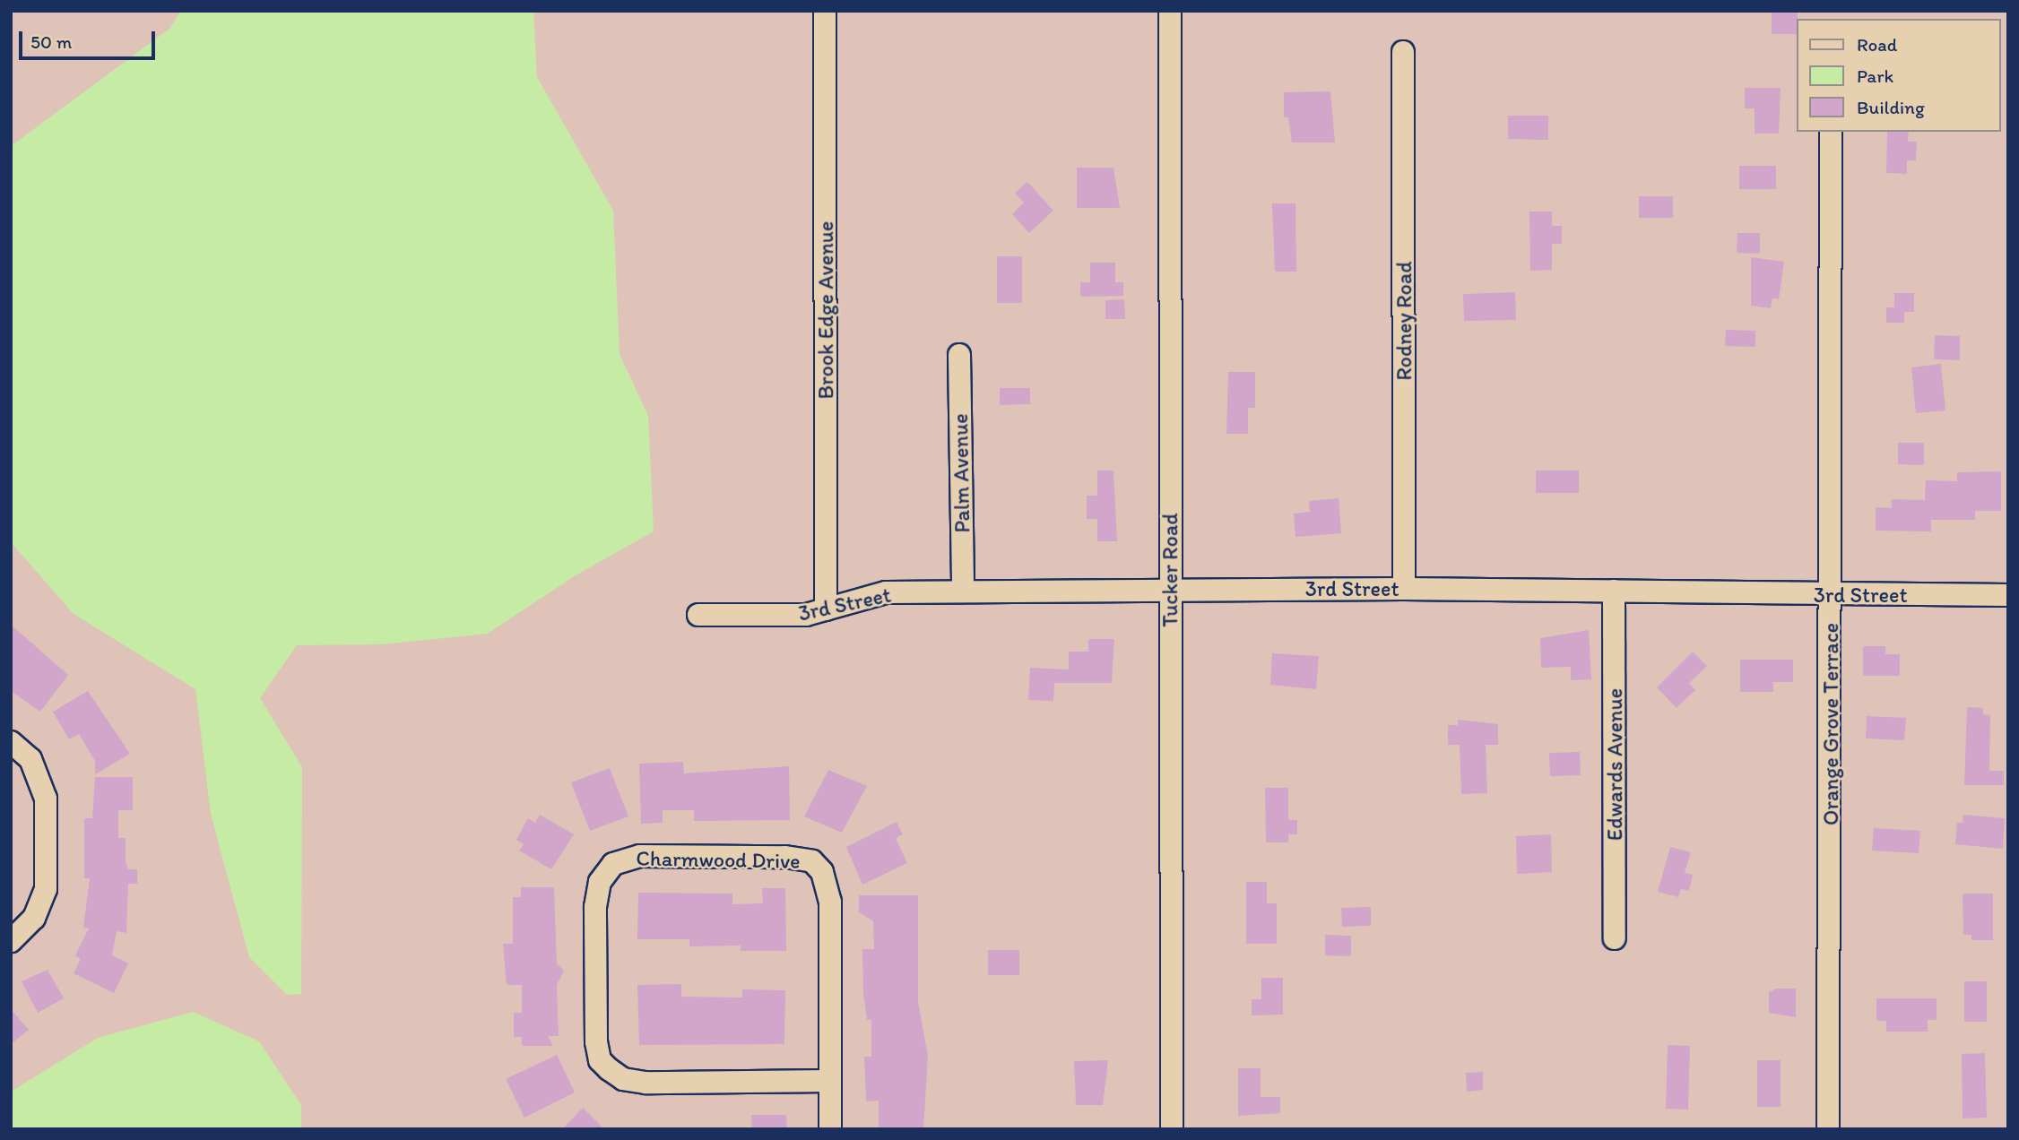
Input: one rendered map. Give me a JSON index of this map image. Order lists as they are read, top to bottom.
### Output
{
  "streets": {
    "street": [
      "Brook Edge Avenue",
      "Rodney Road",
      "Palm Avenue",
      "Tucker Road",
      "3rd Street",
      "Orange Grove Terrace",
      "Edwards Avenue",
      "Charmwood Drive"
    ]
  },
  "crossings": [
    ["Brook Edge Avenue", "3rd Street"],
    ["Rodney Road", "3rd Street"],
    ["Palm Avenue", "3rd Street"],
    ["Tucker Road", "3rd Street"],
    ["3rd Street", "Orange Grove Terrace"],
    ["3rd Street", "Edwards Avenue"]
  ],
  "legend": ["Road", "Park", "Building"],
  "scale_bar": "50 m"
}
